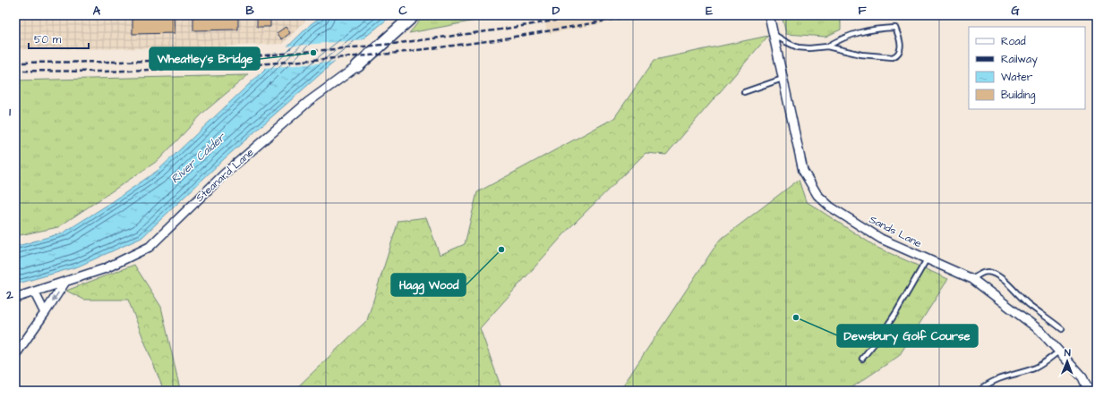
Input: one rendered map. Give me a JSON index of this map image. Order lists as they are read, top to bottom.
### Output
{
  "streets": {
    "street": ["Steanard Lane", "Sands Lane"]
  },
  "water": ["River Calder"],
  "places": ["Wheatley's Bridge", "Hagg Wood", "Dewsbury Golf Course"],
  "legend": [
    "Road",
    "Railway",
    "Water",
    "Building"
  ],
  "scale_bar": "50 m",
  "north": "top",
  "grid": {
    "columns": [
      "A",
      "B",
      "C",
      "D",
      "E",
      "F",
      "G"
    ],
    "rows": ["1", "2"]
  }
}
